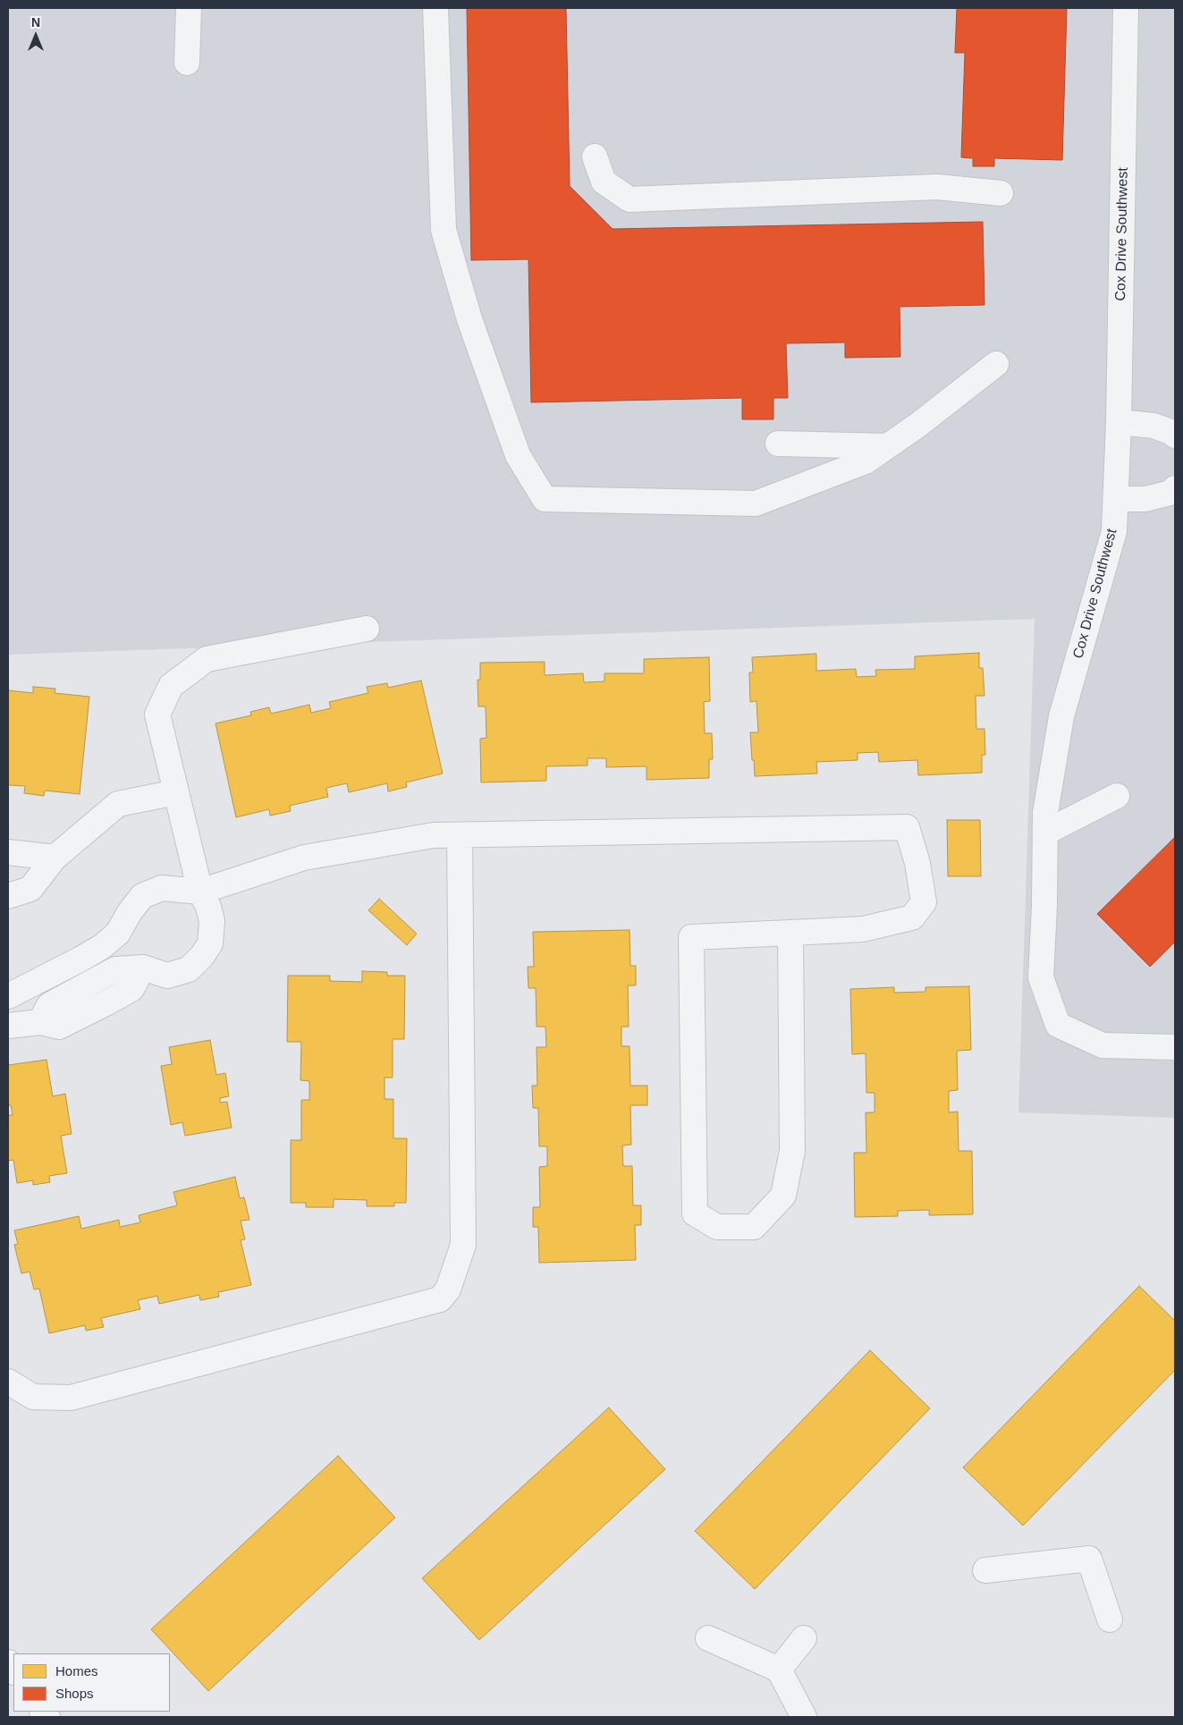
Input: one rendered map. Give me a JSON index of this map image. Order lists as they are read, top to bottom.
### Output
{
  "streets": {
    "street": ["Cox Drive Southwest"]
  },
  "legend": ["Homes", "Shops"],
  "north": "top"
}
